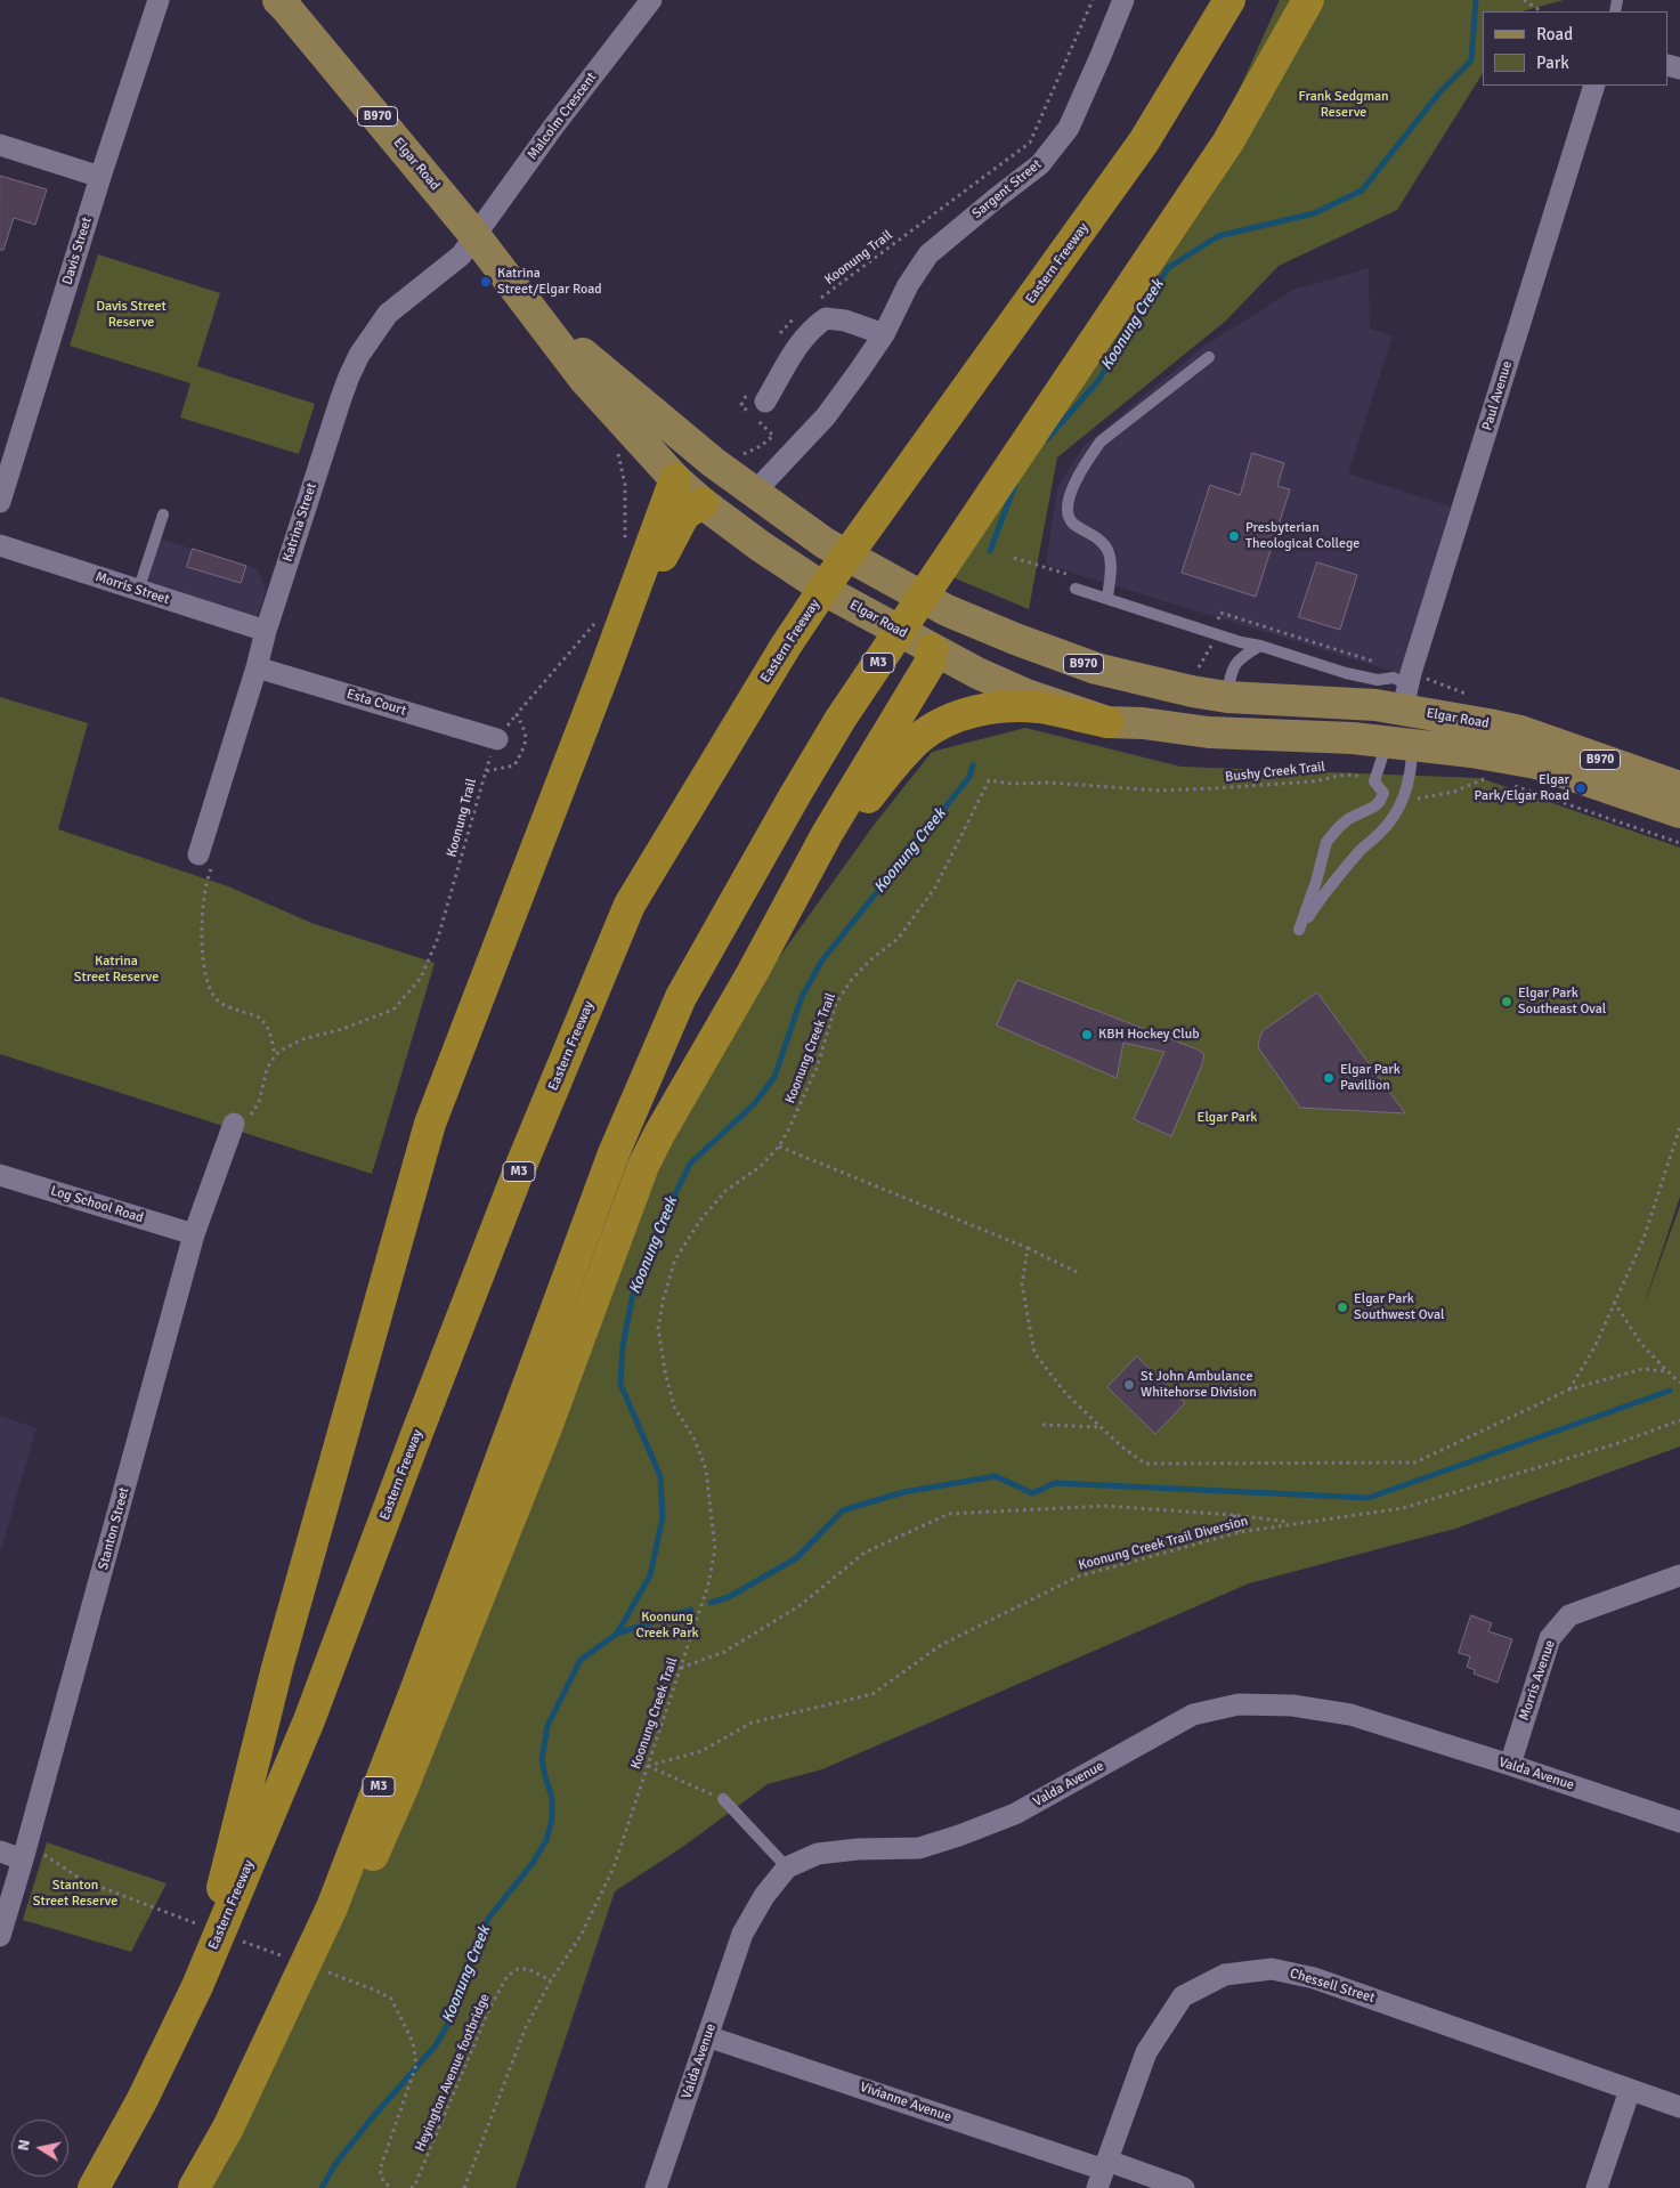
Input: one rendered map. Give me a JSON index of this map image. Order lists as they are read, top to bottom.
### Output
{
  "streets": {
    "highway": ["Eastern Freeway", "M3"],
    "main road": ["B970", "Elgar Road"],
    "street": [
      "Malcolm Crescent",
      "Sargent Street",
      "Davis Street",
      "Paul Avenue",
      "Katrina Street",
      "Morris Street",
      "Esta Court",
      "Log School Road",
      "Stanton Street",
      "Morris Avenue",
      "Valda Avenue",
      "Chessell Street",
      "Vivianne Avenue"
    ],
    "path": [
      "Koonung Trail",
      "Bushy Creek Trail",
      "Koonung Creek Trail",
      "Koonung Creek Trail Diversion",
      "Heyington Avenue footbridge"
    ]
  },
  "crossings": [
    ["Malcolm Crescent", "Elgar Road"],
    ["Malcolm Crescent", "Katrina Street"],
    ["Elgar Road", "Sargent Street"],
    ["Elgar Road", "Paul Avenue"],
    ["Elgar Road", "Katrina Street"],
    ["Katrina Street", "Morris Street"],
    ["Katrina Street", "Esta Court"],
    ["Bushy Creek Trail", "Koonung Creek Trail"],
    ["Koonung Creek Trail", "Koonung Creek Trail Diversion"],
    ["Koonung Creek Trail", "Heyington Avenue footbridge"],
    ["Log School Road", "Stanton Street"],
    ["Morris Avenue", "Valda Avenue"],
    ["Valda Avenue", "Vivianne Avenue"],
    ["Chessell Street", "Vivianne Avenue"]
  ],
  "water": ["Koonung Creek"],
  "parks": [
    "Frank Sedgman Reserve",
    "Davis Street Reserve",
    "Katrina Street Reserve",
    "Elgar Park",
    "Koonung Creek Park",
    "Stanton Street Reserve"
  ],
  "places": [
    "Katrina Street/Elgar Road",
    "Presbyterian Theological College",
    "Elgar Park/Elgar Road",
    "Elgar Park Southeast Oval",
    "KBH Hockey Club",
    "Elgar Park Pavillion",
    "Elgar Park Southwest Oval",
    "St John Ambulance Whitehorse Division"
  ],
  "legend": ["Road", "Park"],
  "north": "left"
}
